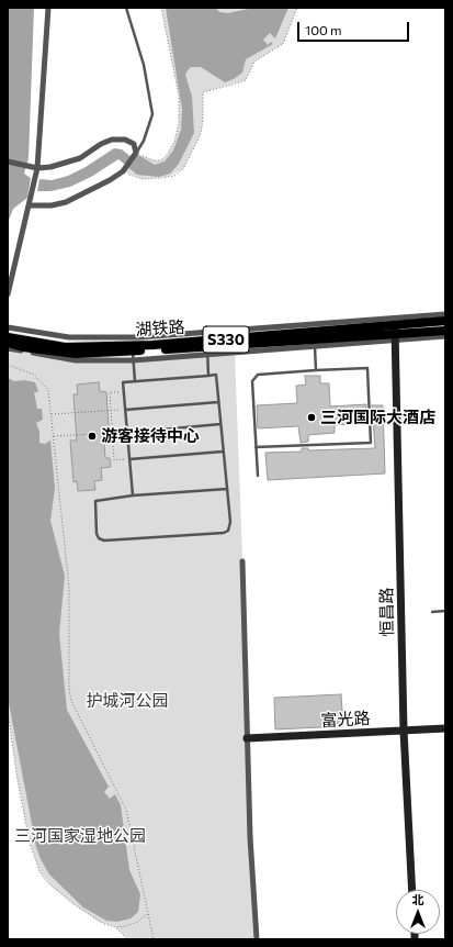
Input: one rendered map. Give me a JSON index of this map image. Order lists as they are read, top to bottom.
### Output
{
  "streets": {
    "main road": ["湖铁路", "S330"],
    "street": ["恒昌路", "富光路"]
  },
  "crossings": [
    ["湖铁路", "恒昌路"],
    ["恒昌路", "富光路"]
  ],
  "parks": ["护城河公园", "三河国家湿地公园"],
  "places": ["三河国际大酒店", "游客接待中心"],
  "scale_bar": "100 m",
  "north": "top"
}
